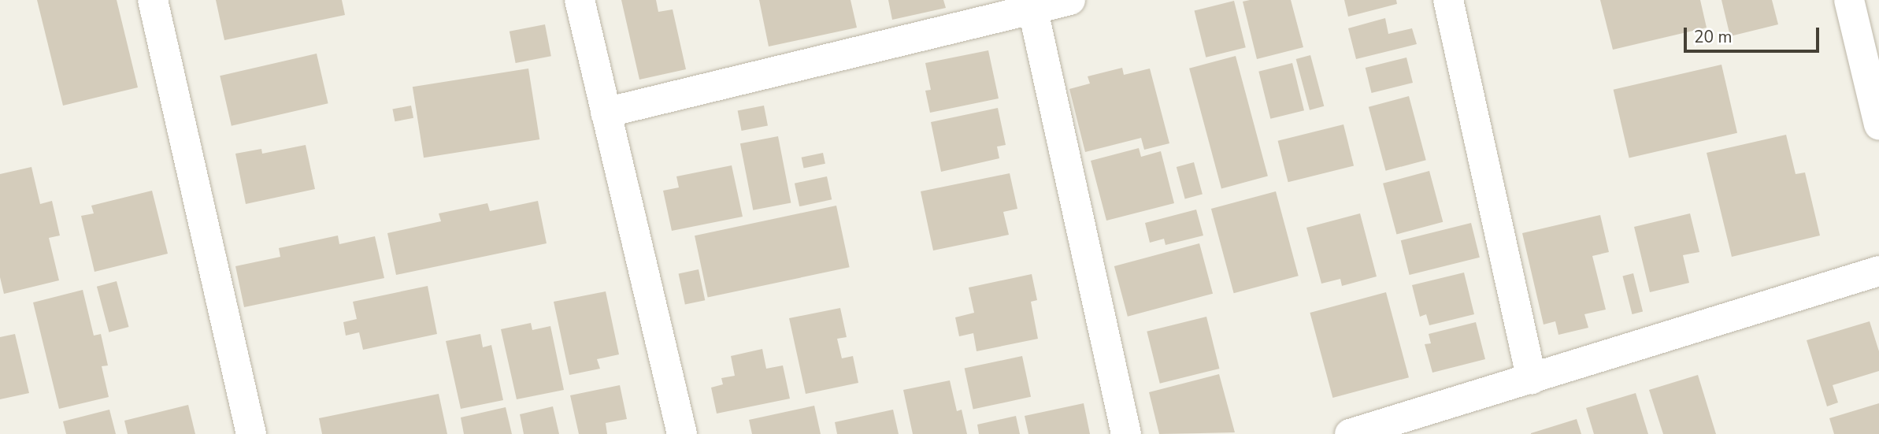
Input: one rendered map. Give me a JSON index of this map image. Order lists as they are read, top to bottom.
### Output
{
  "scale_bar": "20 m"
}
